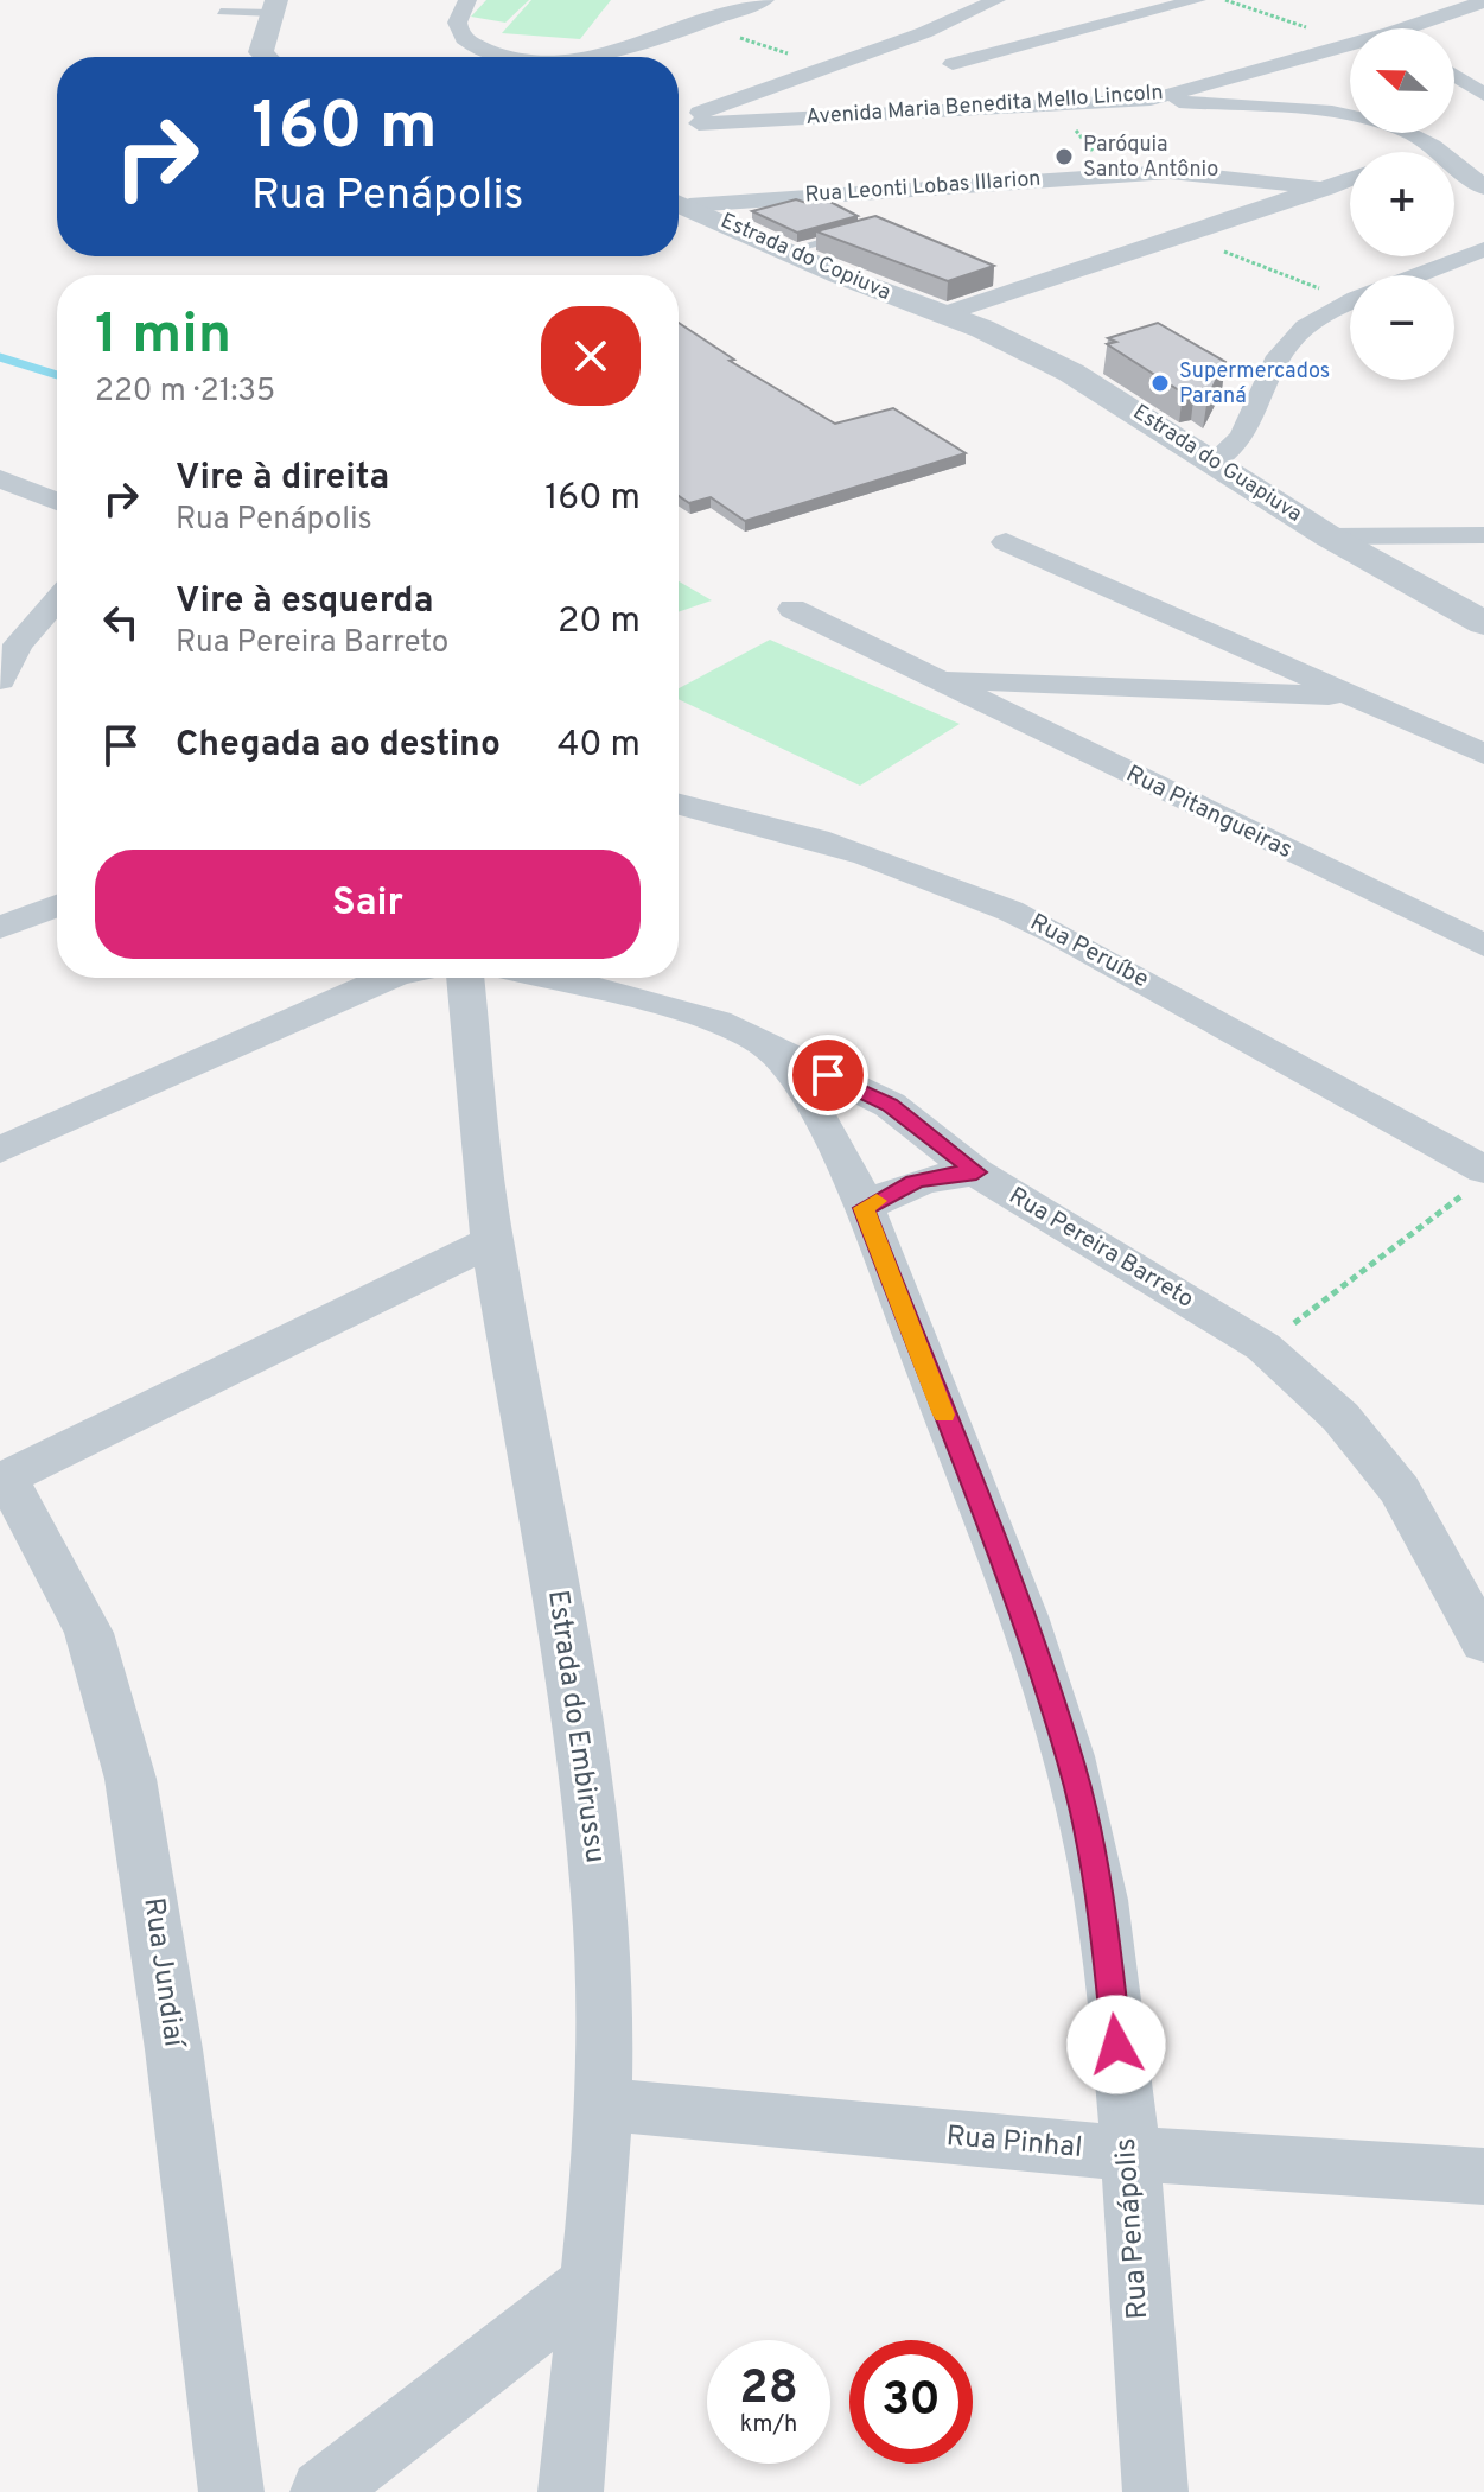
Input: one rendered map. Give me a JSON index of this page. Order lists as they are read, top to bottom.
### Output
{
  "streets": {
    "street": [
      "Avenida Maria Benedita Mello Lincoln",
      "Rua Leonti Lobas Illarion",
      "Estrada do Copiuva",
      "Estrada do Guapiuva",
      "Rua Pitangueiras",
      "Rua Peruíbe",
      "Rua Pereira Barreto",
      "Estrada do Embirussu",
      "Rua Jundiaí",
      "Rua Pinhal",
      "Rua Penápolis"
    ]
  },
  "crossings": [
    ["Rua Leonti Lobas Illarion", "Estrada do Copiuva"],
    ["Estrada do Copiuva", "Estrada do Guapiuva"],
    ["Rua Pereira Barreto", "Rua Penápolis"],
    ["Estrada do Embirussu", "Rua Pinhal"],
    ["Rua Pinhal", "Rua Penápolis"]
  ],
  "places": ["Paróquia Santo Antônio", "Supermercados Paraná"],
  "north": "left",
  "page": {
    "map_buttons": ["+", "−"],
    "turn": ["160 m", "Rua Penápolis"],
    "heading": ["1 min", "220 m · 21:35"],
    "list": [
      {
        "name": "Vire à direita",
        "note": "Rua Penápolis",
        "value": "160 m"
      },
      {
        "name": "Vire à esquerda",
        "note": "Rua Pereira Barreto",
        "value": "20 m"
      },
      {
        "name": "Chegada ao destino",
        "value": "40 m"
      }
    ],
    "buttons": "Sair",
    "speed": "28 km/h",
    "limit": "30"
  }
}
